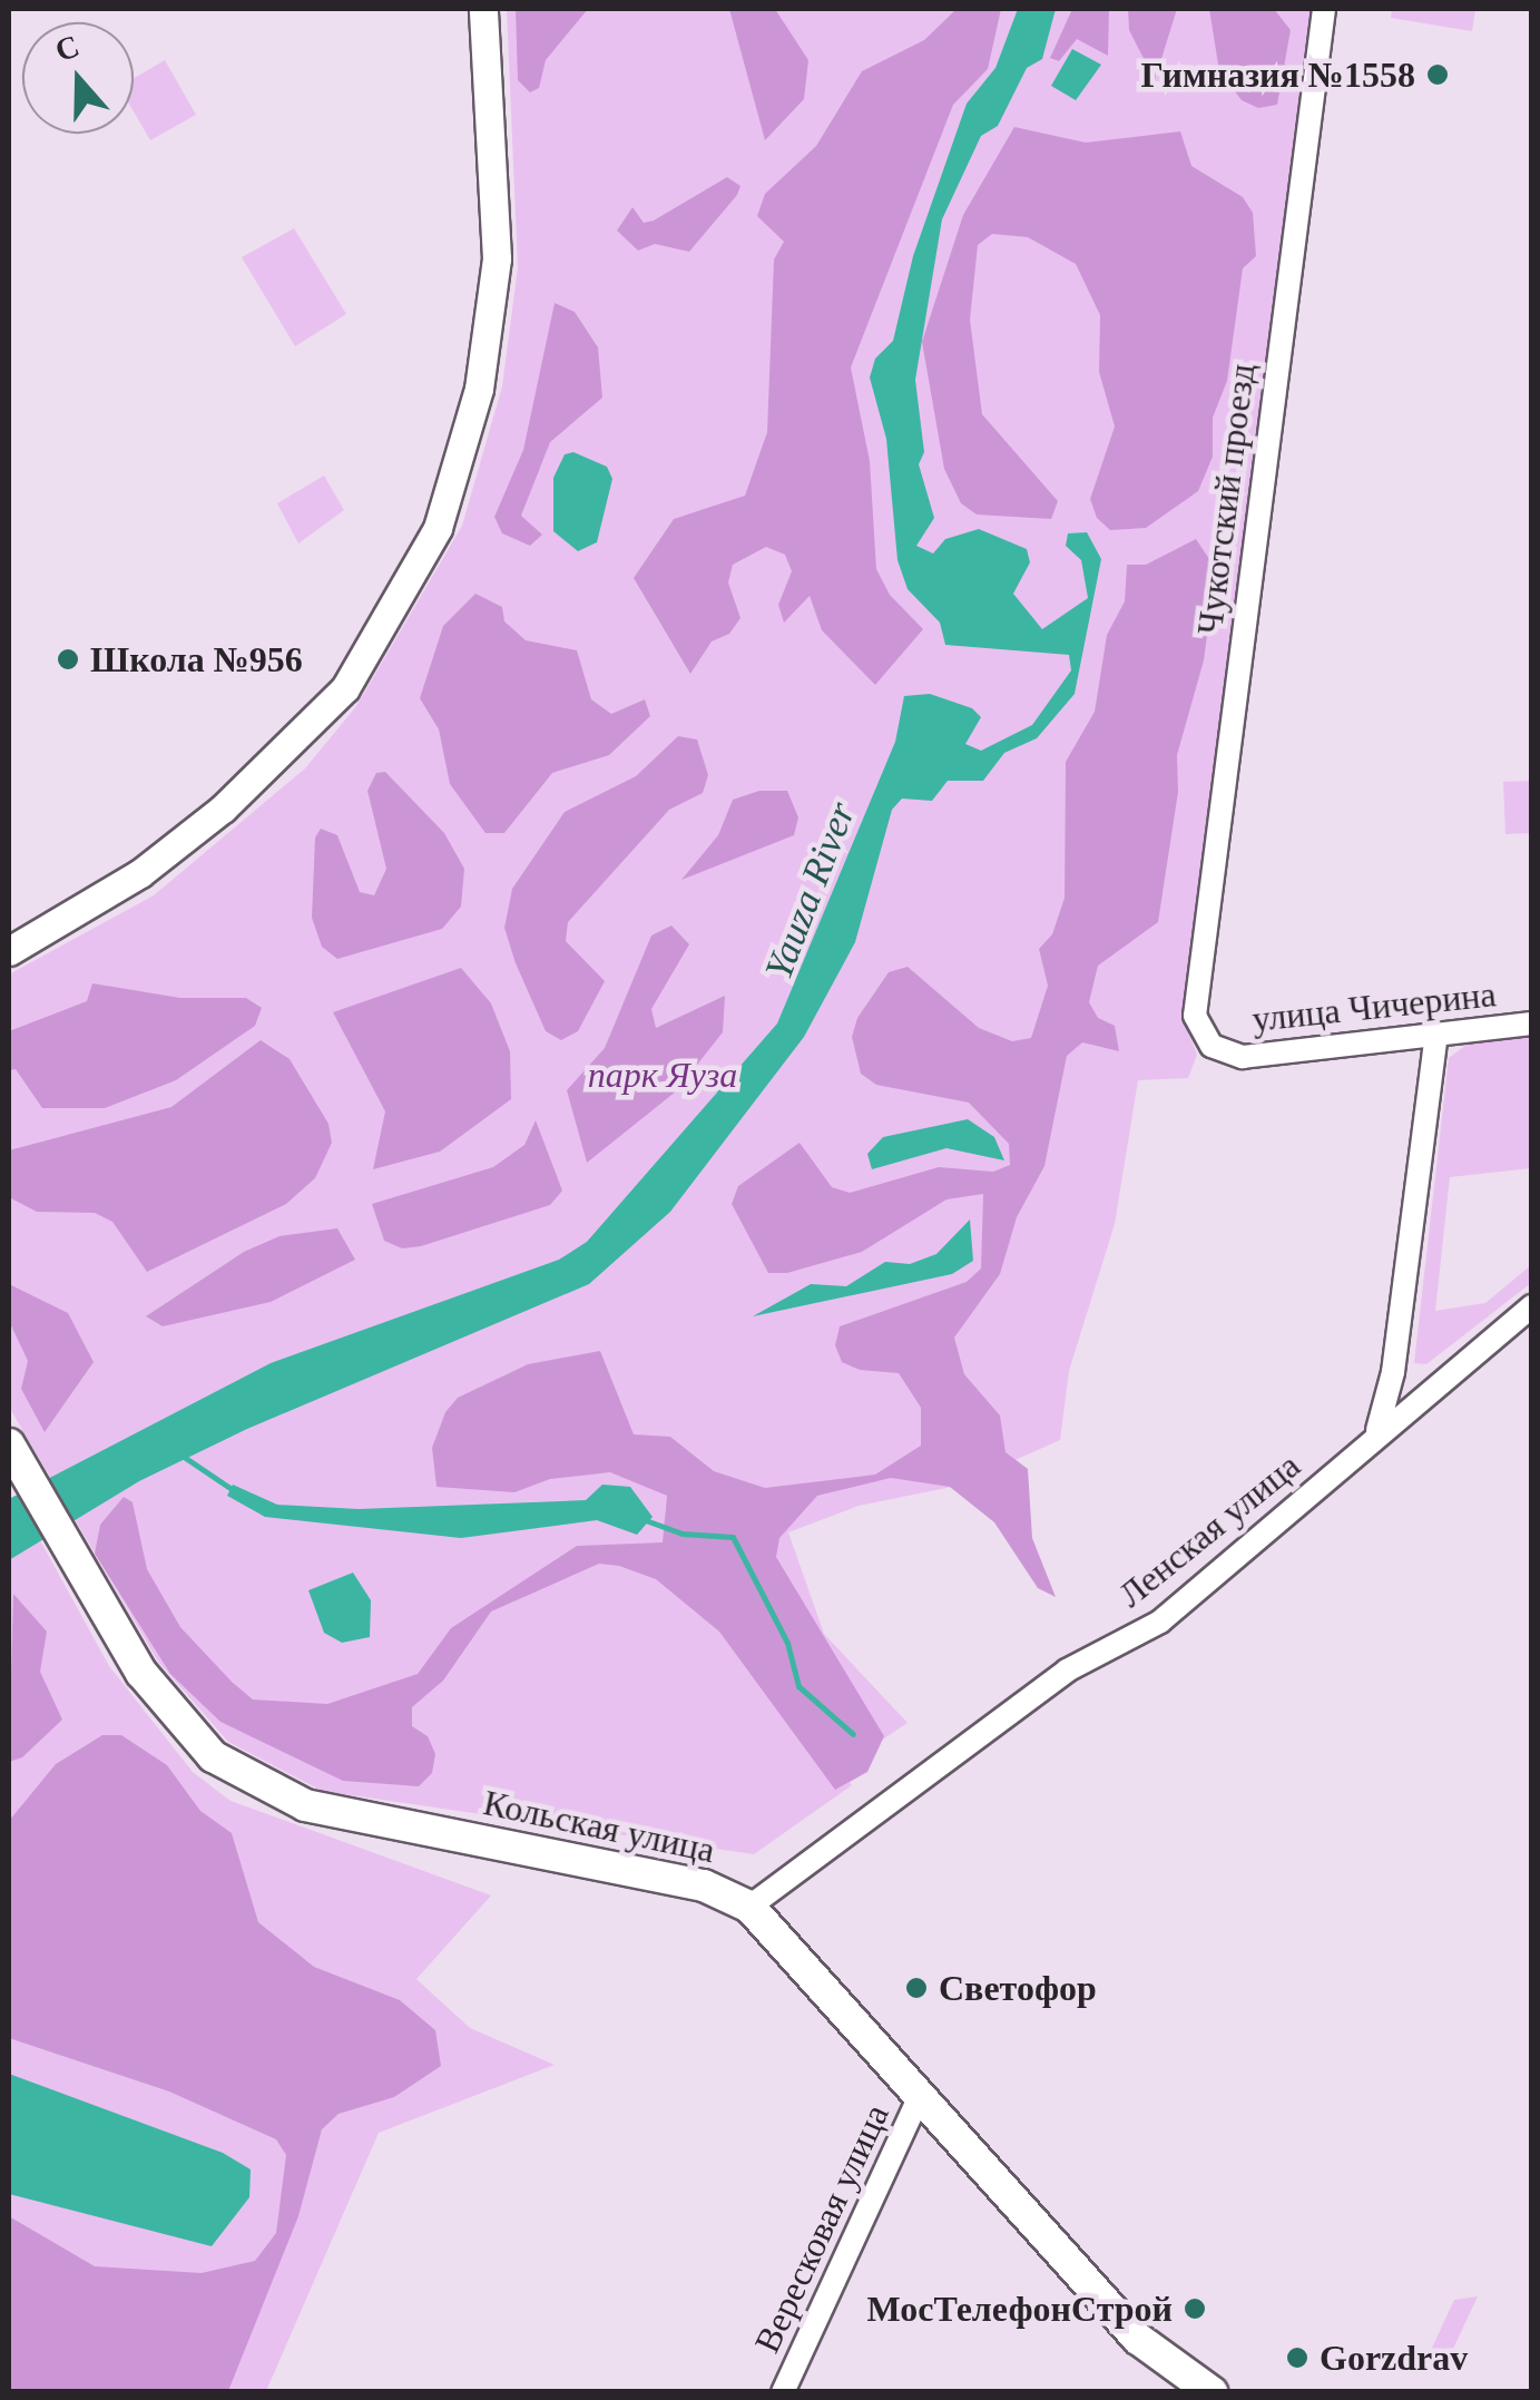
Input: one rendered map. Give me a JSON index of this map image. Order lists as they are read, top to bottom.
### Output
{
  "streets": {
    "main road": ["Кольская улица"],
    "street": [
      "Чукотский проезд",
      "улица Чичерина",
      "Ленская улица",
      "Вересковая улица"
    ]
  },
  "crossings": [
    ["Чукотский проезд", "улица Чичерина"],
    ["Ленская улица", "Кольская улица"],
    ["Кольская улица", "Вересковая улица"]
  ],
  "water": ["Yauza River"],
  "parks": ["парк Яуза"],
  "places": [
    "Гимназия №1558",
    "Школа №956",
    "Светофор",
    "МосТелефонСтрой",
    "Gorzdrav"
  ],
  "north": "top"
}
